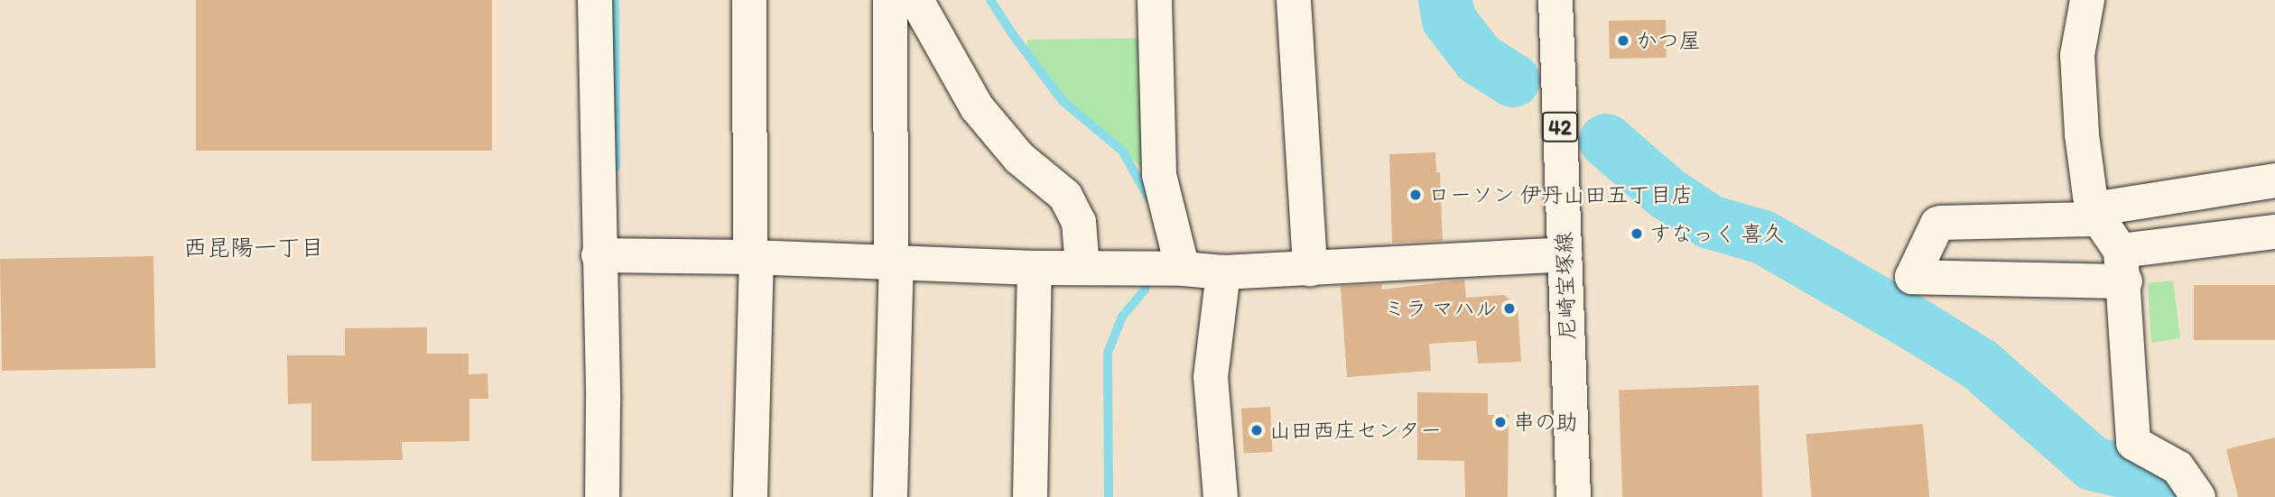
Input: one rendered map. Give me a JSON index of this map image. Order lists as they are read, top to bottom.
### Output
{
  "streets": {
    "street": ["42", "尼崎宝塚線"]
  },
  "districts": ["西昆陽一丁目"],
  "places": [
    "かつ屋",
    "ローソン 伊丹山田五丁目店",
    "すなっく 喜久",
    "ミラ マハル",
    "串の助",
    "山田西庄センター"
  ]
}
